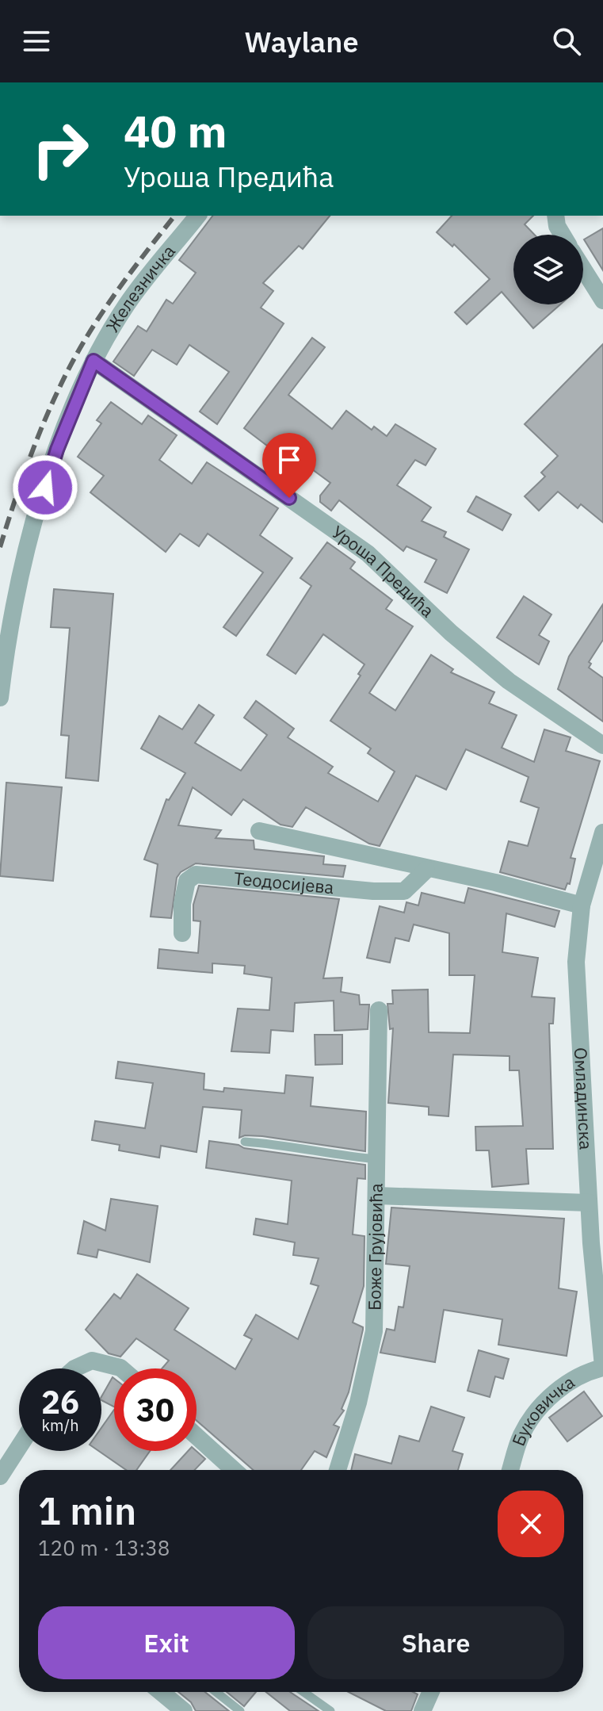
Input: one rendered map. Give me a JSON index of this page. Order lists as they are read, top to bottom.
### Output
{
  "streets": {
    "street": [
      "Железничка",
      "Уроша Предића",
      "Теодосијева",
      "Омладинска",
      "Боже Грујовића",
      "Буковичка"
    ]
  },
  "crossings": [
    ["Железничка", "Уроша Предића"],
    ["Омладинска", "Буковичка"]
  ],
  "page": {
    "header": "Waylane",
    "turn": ["40 m", "Уроша Предића"],
    "speed": "26 km/h",
    "limit": "30",
    "heading": ["1 min", "120 m · 13:38"],
    "buttons": ["Exit", "Share"]
  }
}
